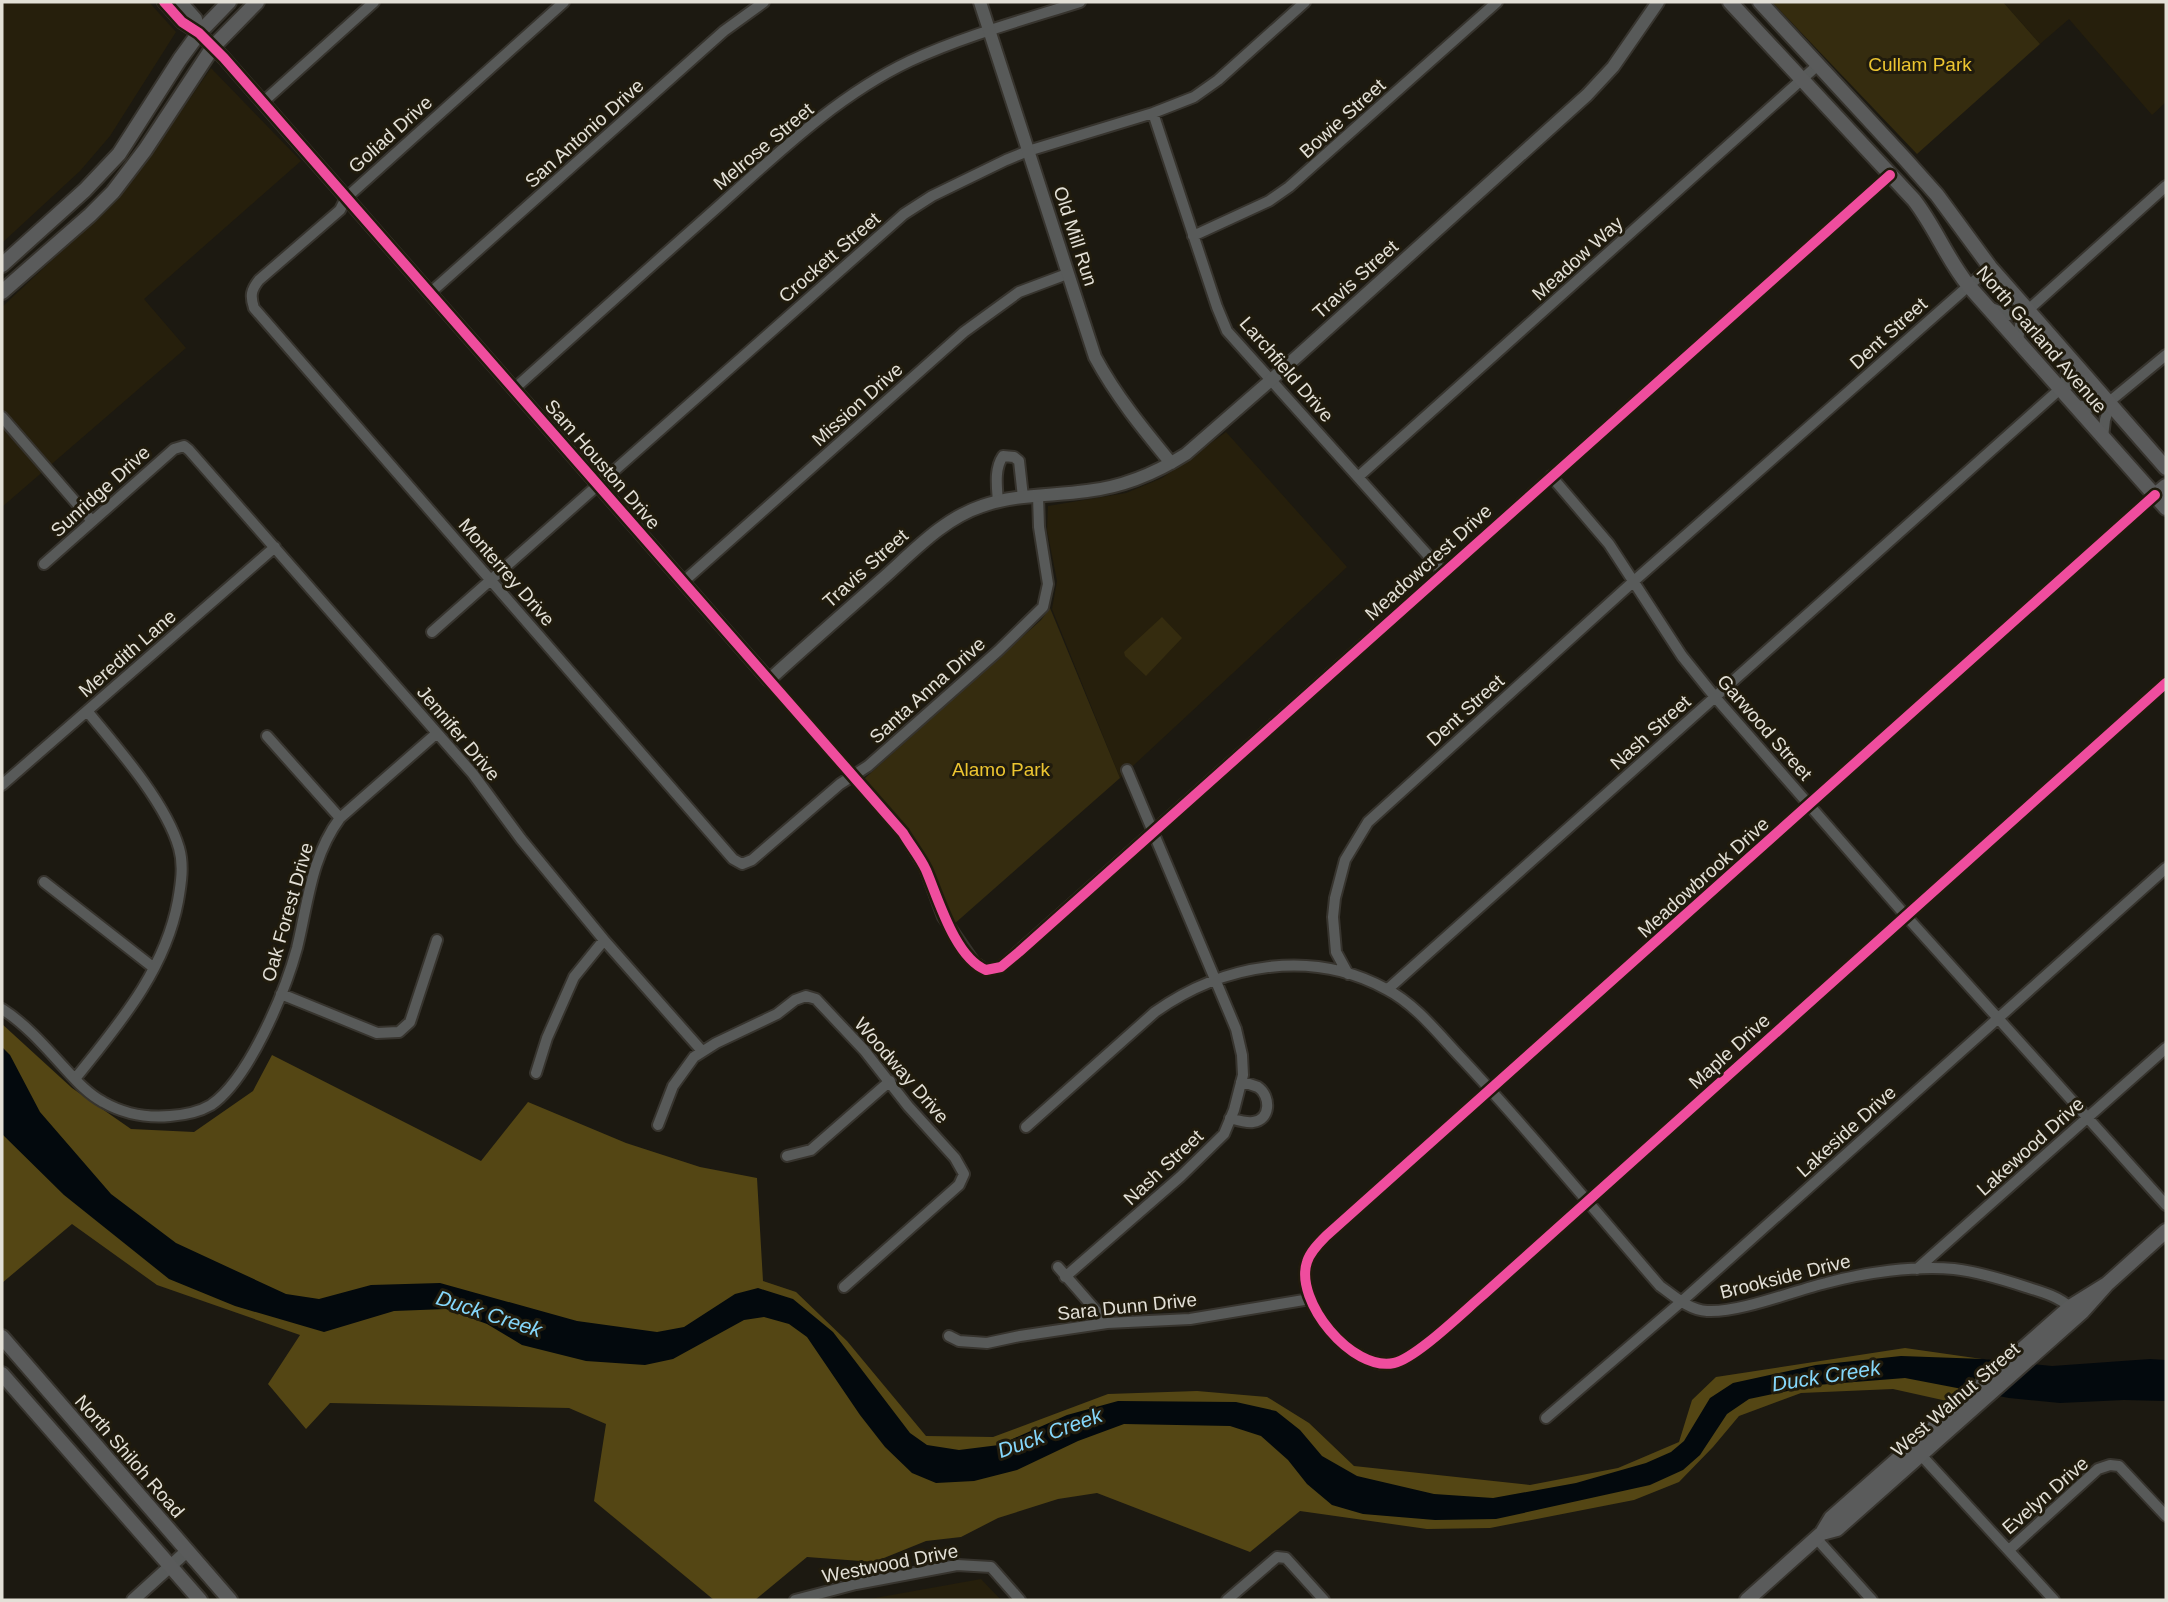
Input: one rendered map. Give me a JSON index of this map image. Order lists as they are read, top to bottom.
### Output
{
  "streets": {
    "main road": ["North Garland Avenue", "West Walnut Street", "North Shiloh Road"],
    "street": [
      "Bowie Street",
      "San Antonio Drive",
      "Goliad Drive",
      "Melrose Street",
      "Old Mill Run",
      "Crockett Street",
      "Meadow Way",
      "Travis Street",
      "Dent Street",
      "Larchfield Drive",
      "Mission Drive",
      "Sam Houston Drive",
      "Sunridge Drive",
      "Meadowcrest Drive",
      "Monterrey Drive",
      "Meredith Lane",
      "Santa Anna Drive",
      "Garwood Street",
      "Nash Street",
      "Jennifer Drive",
      "Meadowbrook Drive",
      "Oak Forest Drive",
      "Maple Drive",
      "Woodway Drive",
      "Lakeside Drive",
      "Lakewood Drive",
      "Brookside Drive",
      "Sara Dunn Drive",
      "Evelyn Drive",
      "Westwood Drive"
    ]
  },
  "crossings": [
    ["Bowie Street", "Larchfield Drive"],
    ["San Antonio Drive", "Sam Houston Drive"],
    ["Goliad Drive", "Sam Houston Drive"],
    ["Goliad Drive", "Monterrey Drive"],
    ["Melrose Street", "Old Mill Run"],
    ["Melrose Street", "Sam Houston Drive"],
    ["Old Mill Run", "Crockett Street"],
    ["Old Mill Run", "Travis Street"],
    ["Old Mill Run", "Mission Drive"],
    ["Crockett Street", "Larchfield Drive"],
    ["Crockett Street", "Sam Houston Drive"],
    ["Crockett Street", "Monterrey Drive"],
    ["Meadow Way", "North Garland Avenue"],
    ["Meadow Way", "Larchfield Drive"],
    ["Travis Street", "Larchfield Drive"],
    ["Travis Street", "Sam Houston Drive"],
    ["Travis Street", "Santa Anna Drive"],
    ["Dent Street", "North Garland Avenue"],
    ["Dent Street", "Garwood Street"],
    ["Dent Street", "Brookside Drive"],
    ["North Garland Avenue", "Meadowcrest Drive"],
    ["North Garland Avenue", "Nash Street"],
    ["North Garland Avenue", "Meadowbrook Drive"],
    ["Larchfield Drive", "Meadowcrest Drive"],
    ["Mission Drive", "Sam Houston Drive"],
    ["Sam Houston Drive", "Meadowcrest Drive"],
    ["Sam Houston Drive", "Santa Anna Drive"],
    ["Sunridge Drive", "Jennifer Drive"],
    ["Meadowcrest Drive", "Garwood Street"],
    ["Monterrey Drive", "Santa Anna Drive"],
    ["Meredith Lane", "Jennifer Drive"],
    ["Garwood Street", "Nash Street"],
    ["Garwood Street", "Meadowbrook Drive"],
    ["Garwood Street", "Maple Drive"],
    ["Garwood Street", "Lakeside Drive"],
    ["Garwood Street", "Lakewood Drive"],
    ["Nash Street", "Brookside Drive"],
    ["Jennifer Drive", "Oak Forest Drive"],
    ["Jennifer Drive", "Woodway Drive"],
    ["Meadowbrook Drive", "Maple Drive"],
    ["Meadowbrook Drive", "Brookside Drive"],
    ["Meadowbrook Drive", "Sara Dunn Drive"],
    ["Maple Drive", "Brookside Drive"],
    ["Maple Drive", "Sara Dunn Drive"],
    ["Lakeside Drive", "Brookside Drive"],
    ["Lakewood Drive", "Brookside Drive"],
    ["Brookside Drive", "West Walnut Street"]
  ],
  "water": ["Duck Creek"],
  "parks": ["Cullam Park", "Alamo Park"]
}
